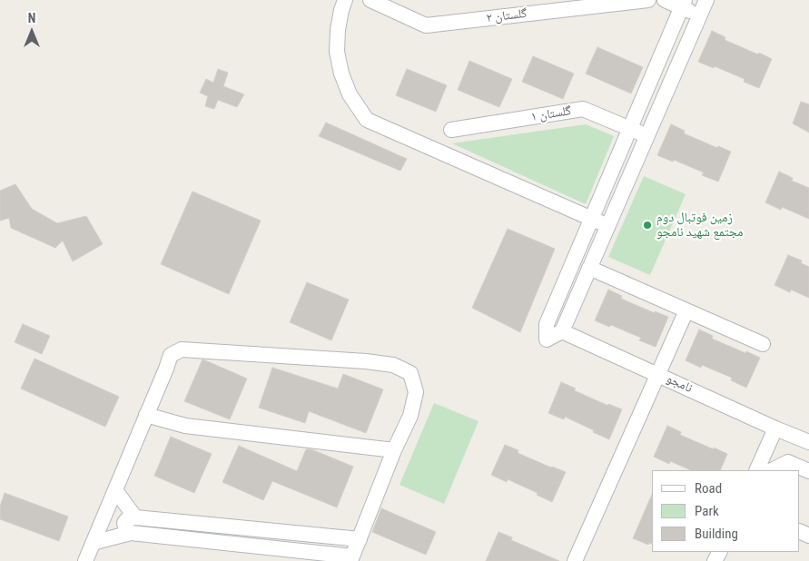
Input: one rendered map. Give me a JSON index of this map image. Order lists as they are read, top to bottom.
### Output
{
  "streets": {
    "street": ["گلستان ۲", "گلستان ۱", "نامجو"]
  },
  "places": ["زمین فوتبال دوم مجتمع شهید نامجو"],
  "legend": ["Road", "Park", "Building"],
  "north": "top"
}
